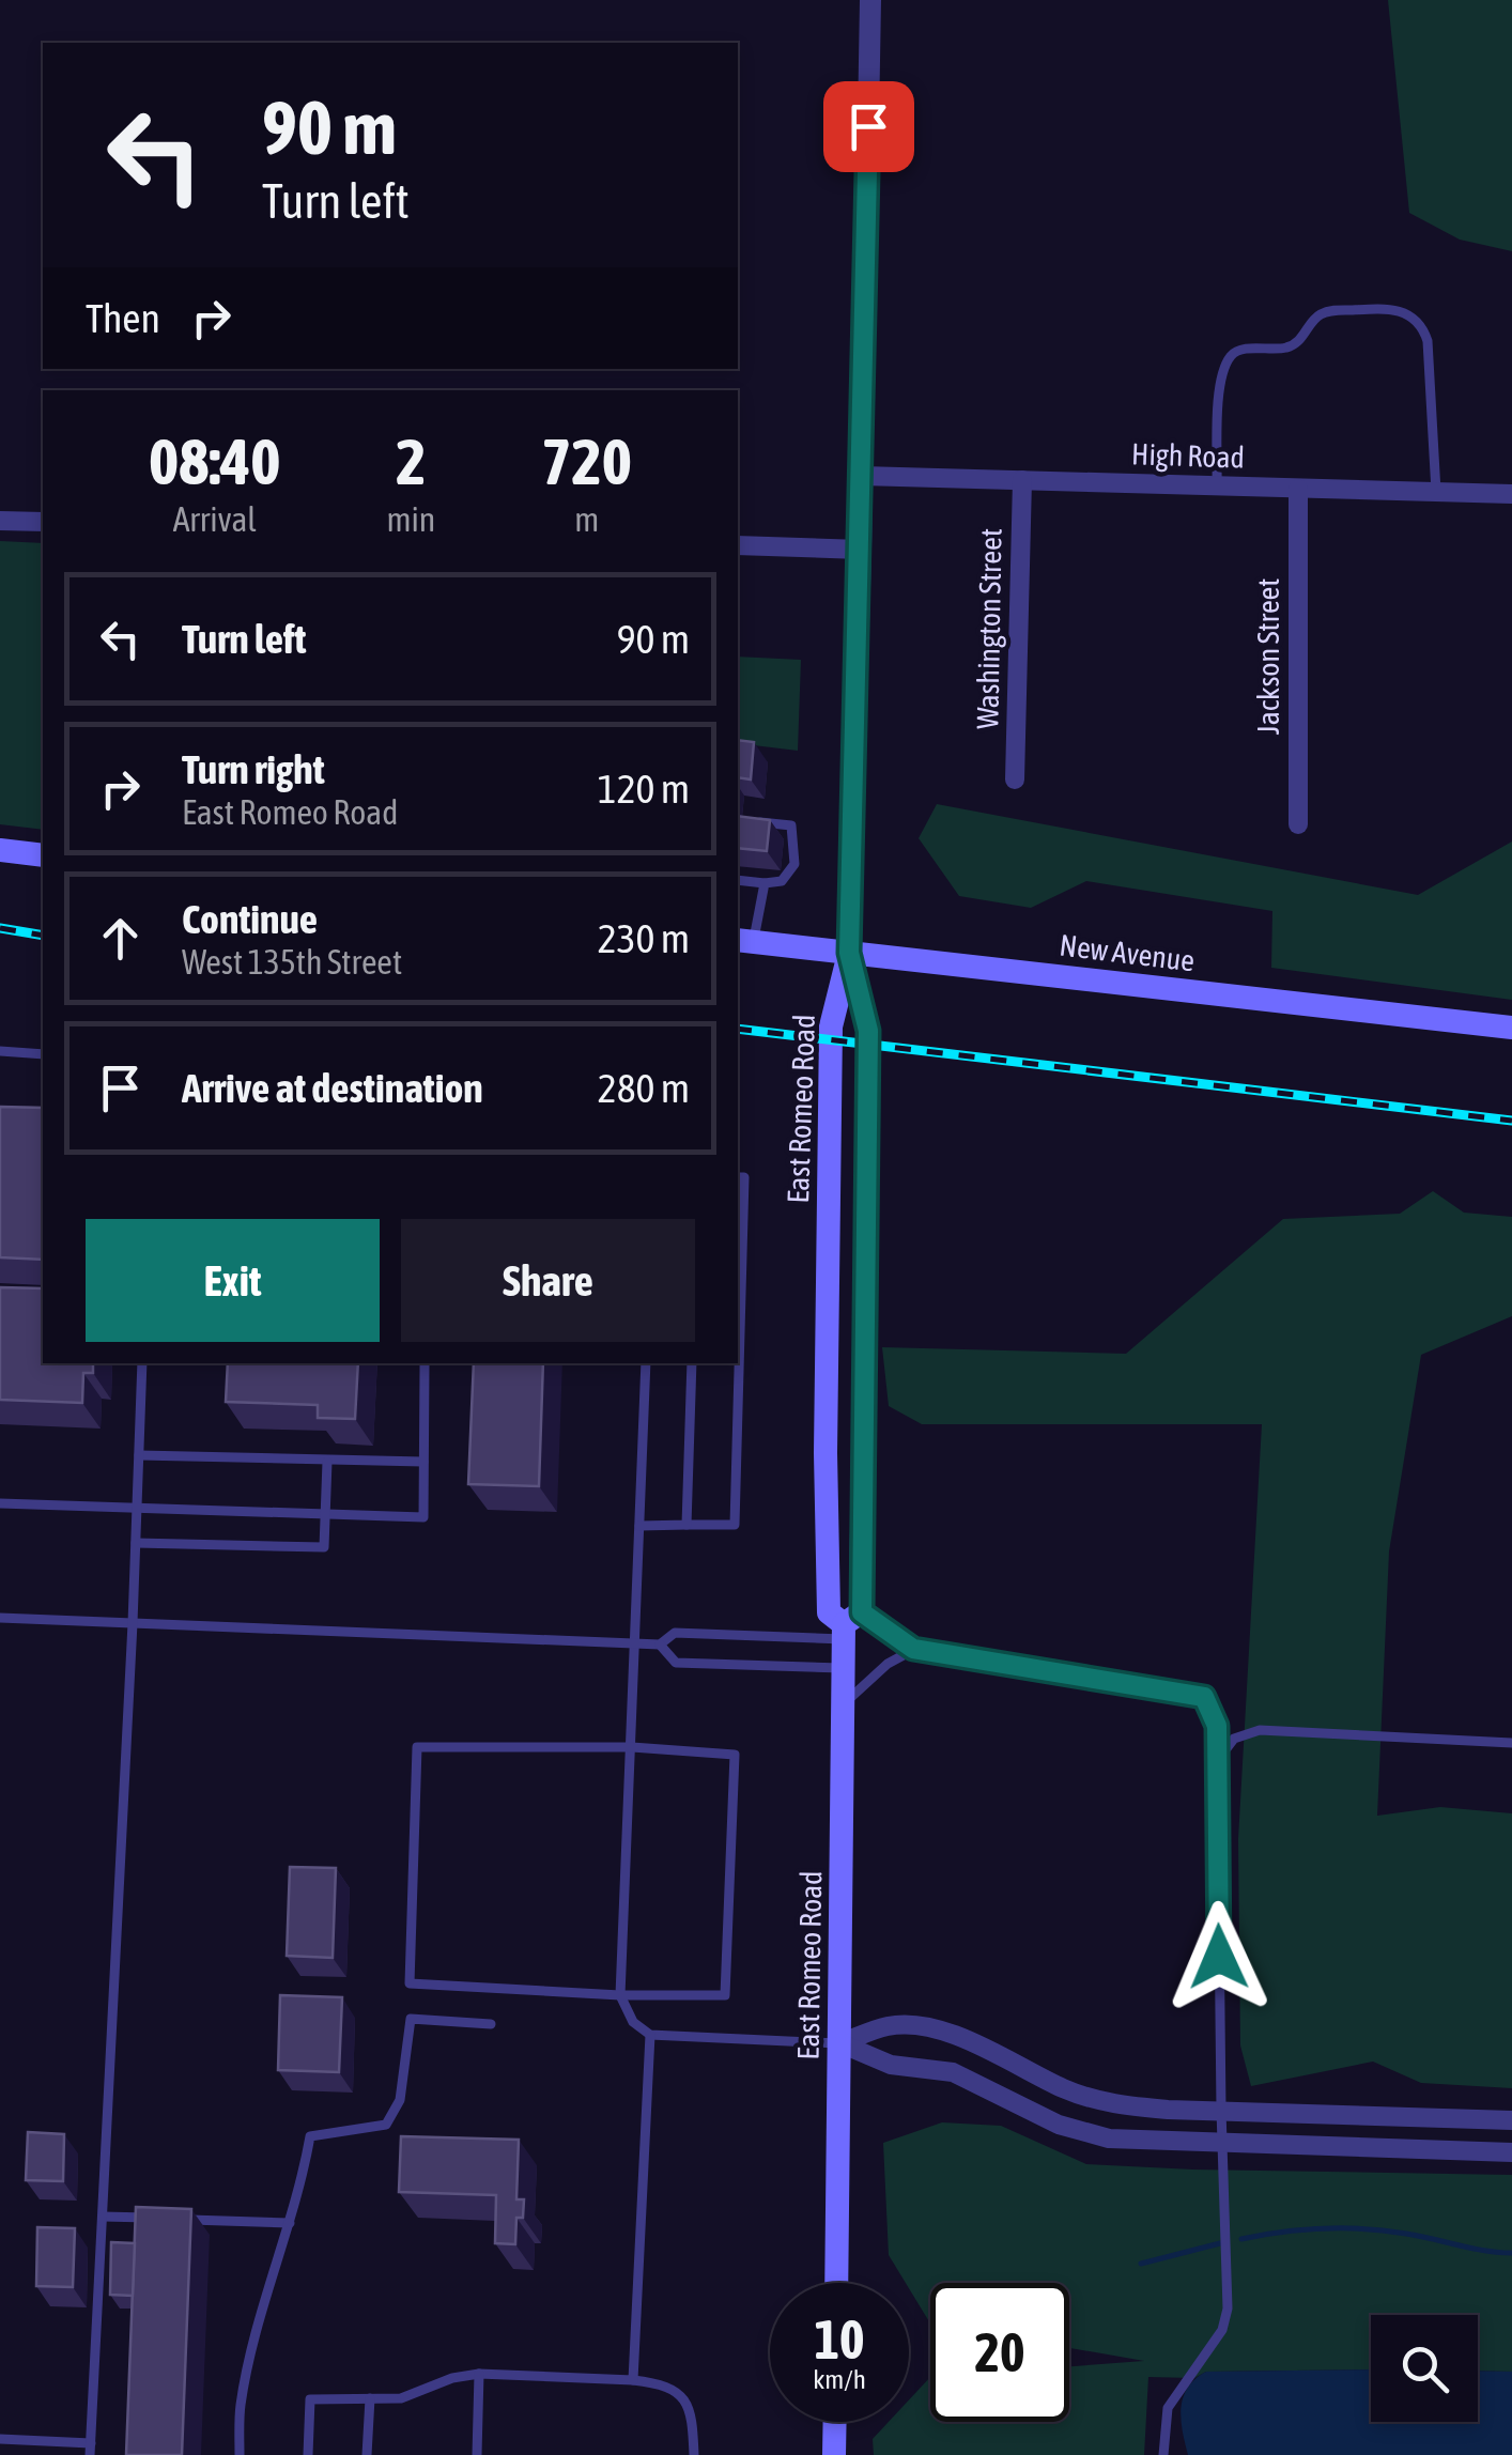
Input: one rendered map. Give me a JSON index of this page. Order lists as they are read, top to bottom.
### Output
{
  "streets": {
    "main road": ["New Avenue", "East Romeo Road"],
    "street": ["High Road", "Washington Street", "Jackson Street"]
  },
  "crossings": [
    ["High Road", "Washington Street"],
    ["High Road", "Jackson Street"],
    ["New Avenue", "East Romeo Road"]
  ],
  "page": {
    "turn": ["90 m", "Turn left"],
    "then": "Then",
    "eta": [
      "08:40",
      "Arrival",
      "2",
      "min",
      "720",
      "m"
    ],
    "list": [
      {
        "name": "Turn left",
        "value": "90 m"
      },
      {
        "name": "Turn right",
        "note": "East Romeo Road",
        "value": "120 m"
      },
      {
        "name": "Continue",
        "note": "West 135th Street",
        "value": "230 m"
      },
      {
        "name": "Arrive at destination",
        "value": "280 m"
      }
    ],
    "buttons": ["Exit", "Share"],
    "speed": "10 km/h",
    "limit": "20"
  }
}
